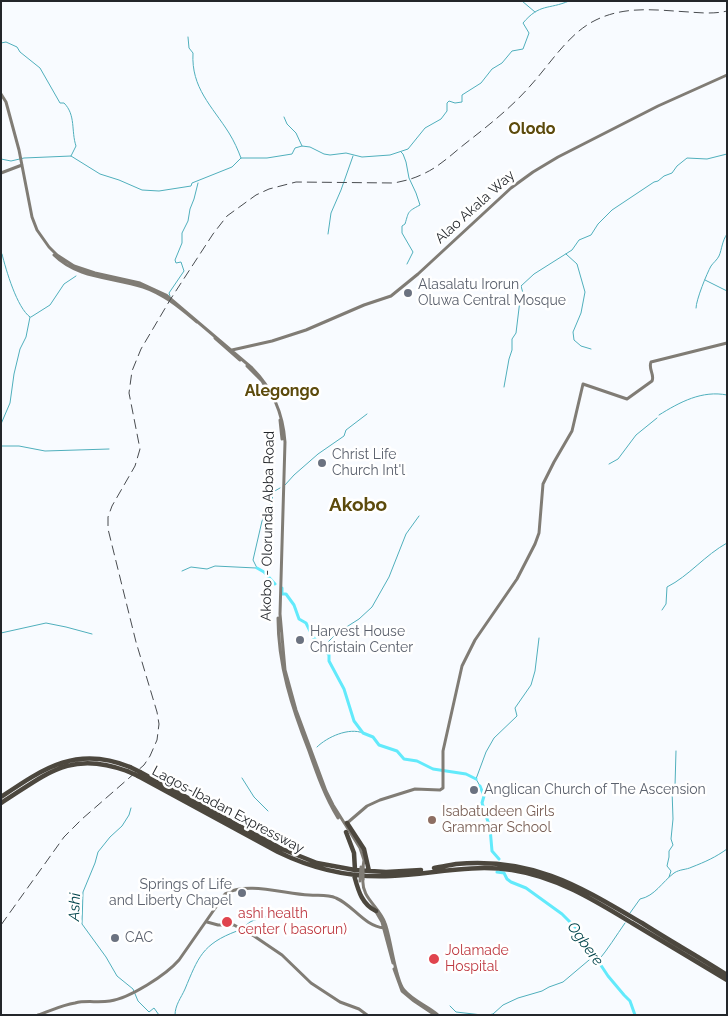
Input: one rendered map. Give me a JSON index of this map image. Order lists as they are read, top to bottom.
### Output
{
  "streets": {
    "highway": ["Lagos-Ibadan Expressway"],
    "street": ["Alao Akala Way", "Akobo - Olorunda Abba Road"]
  },
  "crossings": [
    ["Alao Akala Way", "Akobo - Olorunda Abba Road"],
    ["Akobo - Olorunda Abba Road", "Lagos-Ibadan Expressway"]
  ],
  "districts": ["Olodo", "Alegongo", "Akobo"],
  "water": ["Ashi", "Ogbere"],
  "places": [
    "Alasalatu Irorun Oluwa Central Mosque",
    "Christ Life Church Int'l",
    "Harvest House Christain Center",
    "Anglican Church of The Ascension",
    "Isabatudeen Girls Grammar School",
    "Springs of Life and Liberty Chapel",
    "ashi health center ( basorun)",
    "CAC",
    "Jolamade Hospital"
  ]
}
